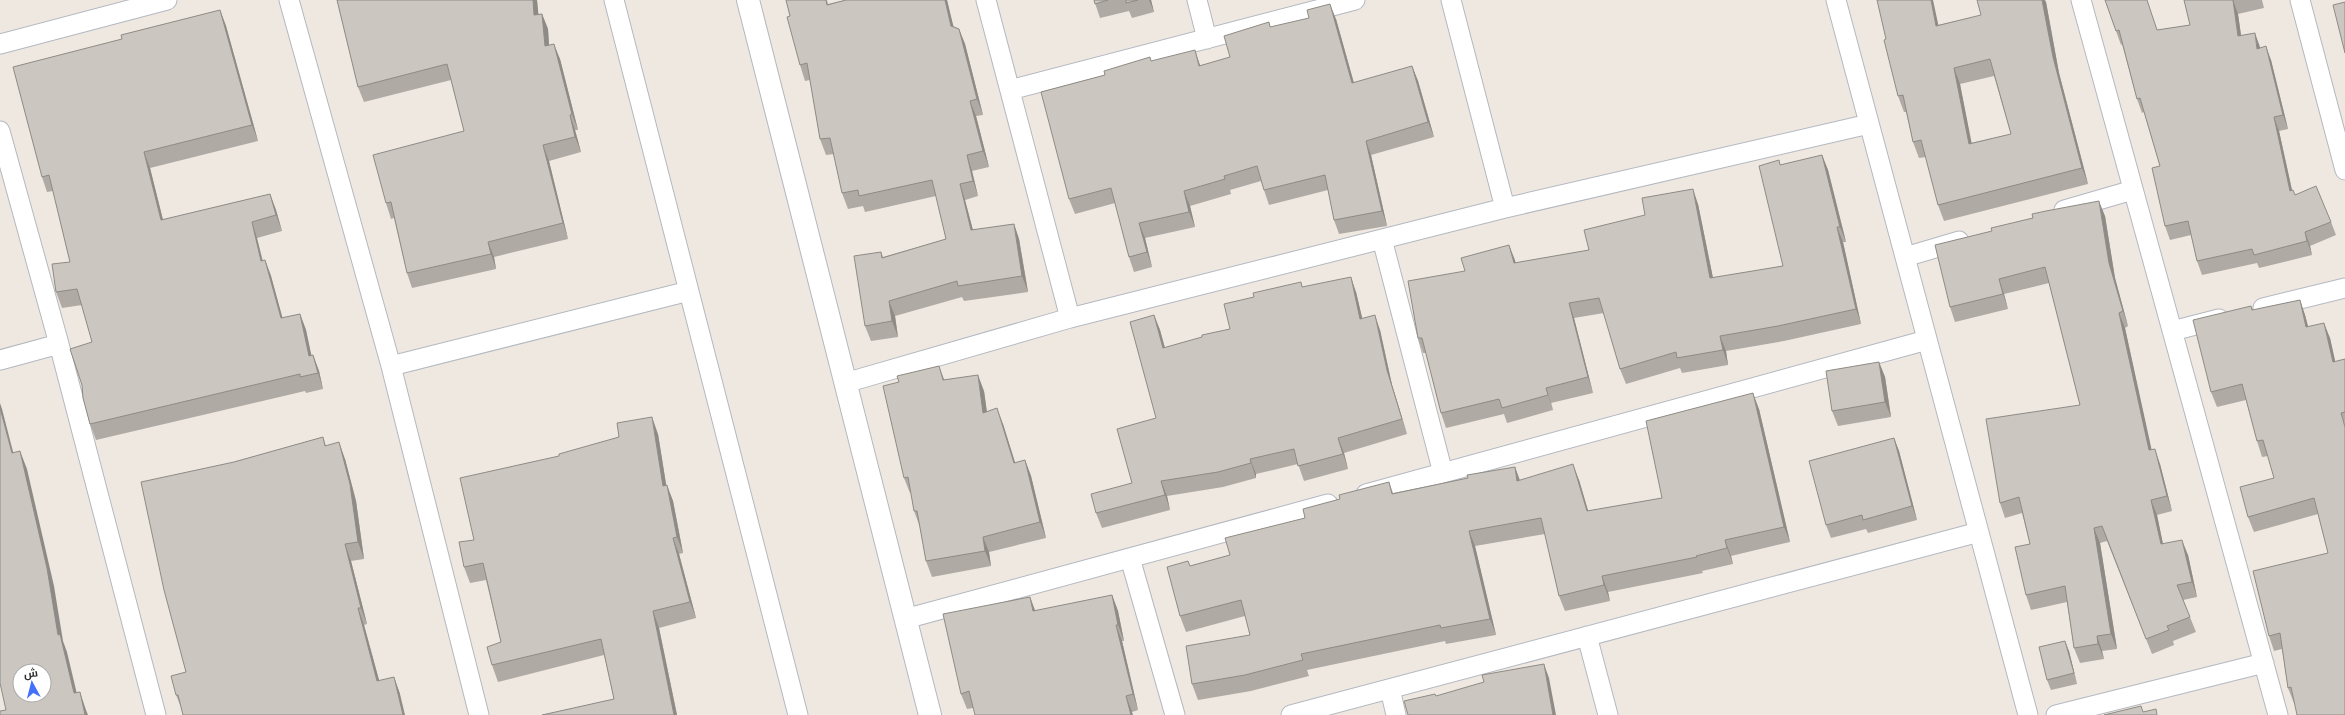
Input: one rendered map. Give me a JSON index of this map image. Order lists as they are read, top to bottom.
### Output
{
  "north": "top"
}
